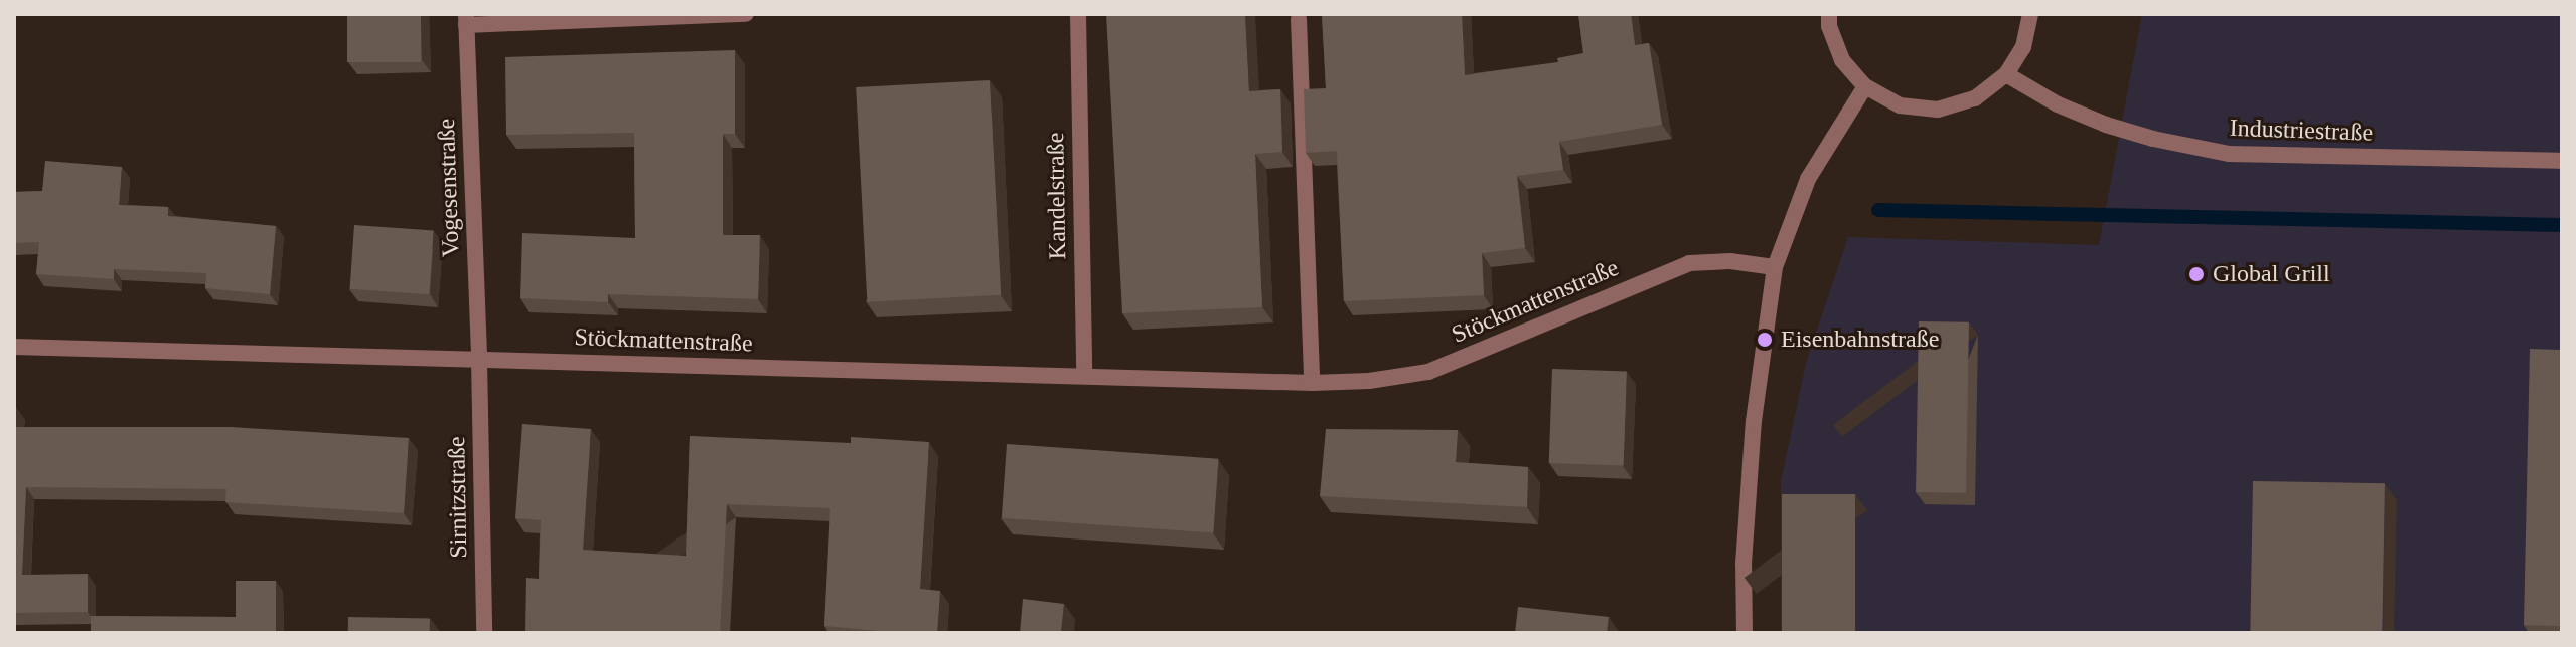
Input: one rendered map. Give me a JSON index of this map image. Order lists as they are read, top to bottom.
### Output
{
  "streets": {
    "street": [
      "Industriestraße",
      "Vogesenstraße",
      "Kandelstraße",
      "Stöckmattenstraße",
      "Sirnitzstraße"
    ]
  },
  "crossings": [
    ["Vogesenstraße", "Stöckmattenstraße"],
    ["Vogesenstraße", "Sirnitzstraße"],
    ["Kandelstraße", "Stöckmattenstraße"],
    ["Stöckmattenstraße", "Sirnitzstraße"]
  ],
  "places": ["Global Grill", "Eisenbahnstraße"]
}
